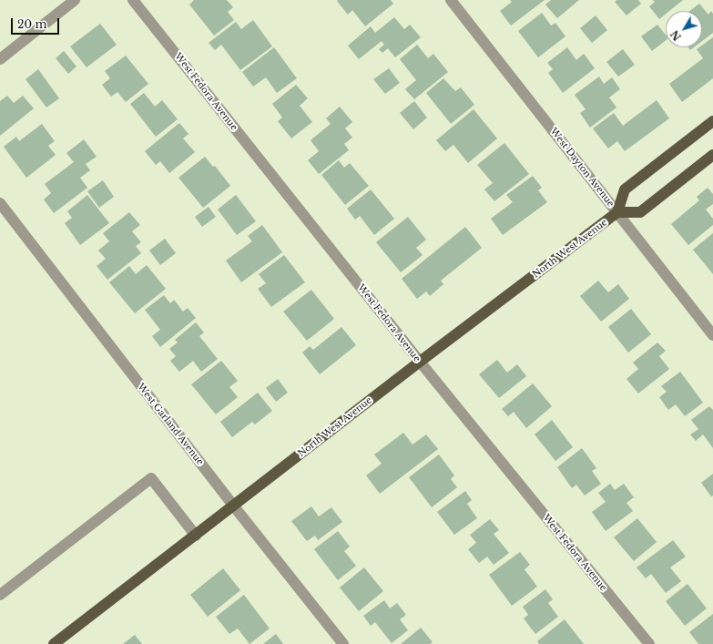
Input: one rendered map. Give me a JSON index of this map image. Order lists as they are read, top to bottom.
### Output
{
  "streets": {
    "main road": ["North West Avenue"],
    "street": ["West Fedora Avenue", "West Dayton Avenue", "West Garland Avenue"]
  },
  "crossings": [
    ["West Fedora Avenue", "North West Avenue"],
    ["West Dayton Avenue", "North West Avenue"],
    ["North West Avenue", "West Garland Avenue"]
  ],
  "scale_bar": "20 m",
  "north": "bottom left"
}
